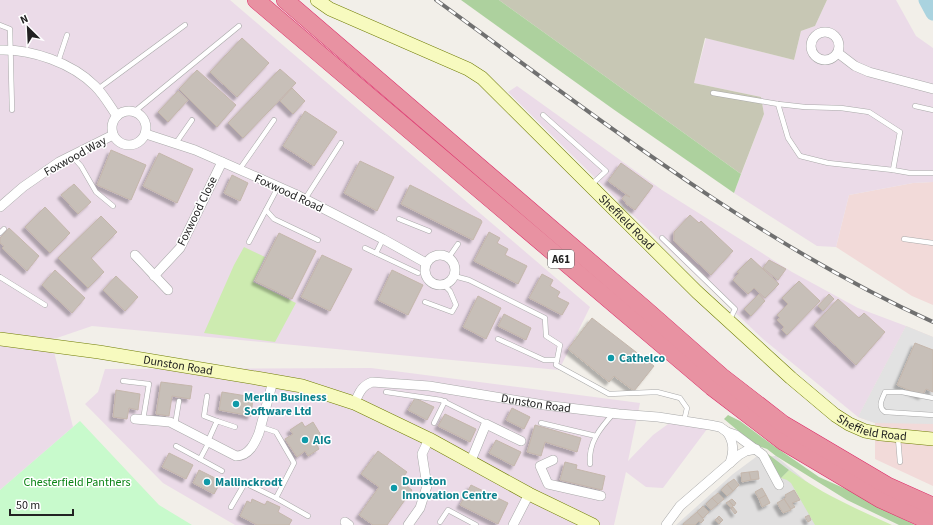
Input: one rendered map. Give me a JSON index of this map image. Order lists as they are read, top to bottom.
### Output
{
  "streets": {
    "highway": ["A61"],
    "main road": ["Sheffield Road", "Dunston Road"],
    "street": ["Foxwood Way", "Foxwood Road", "Foxwood Close"]
  },
  "crossings": [
    ["Foxwood Way", "Foxwood Road"],
    ["Foxwood Road", "Foxwood Close"]
  ],
  "parks": ["Chesterfield Panthers"],
  "places": [
    "Cathelco",
    "Merlin Business Software Ltd",
    "AIG",
    "Mallinckrodt",
    "Dunston Innovation Centre"
  ],
  "scale_bar": "50 m",
  "north": "top left"
}
